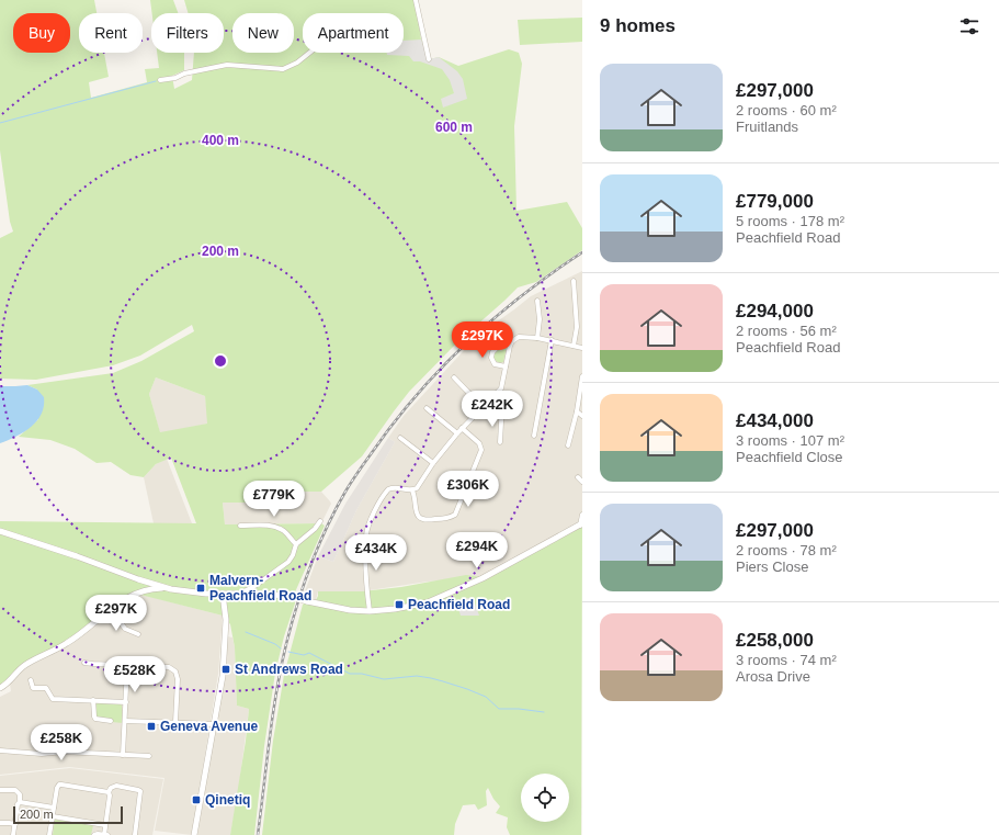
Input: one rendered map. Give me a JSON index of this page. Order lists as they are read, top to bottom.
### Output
{
  "places": {
    "transit": [
      "Malvern- Peachfield Road",
      "Peachfield Road",
      "St Andrews Road",
      "Geneva Avenue",
      "Qinetiq"
    ]
  },
  "scale_bar": "200 m",
  "page": {
    "heading": "9 homes",
    "chip": [
      "Buy",
      "Rent",
      "Filters",
      "New",
      "Apartment"
    ],
    "list": [
      {
        "name": "£297,000",
        "note": "2 rooms · 60 m² · Fruitlands"
      },
      {
        "name": "£779,000",
        "note": "5 rooms · 178 m² · Peachfield Road"
      },
      {
        "name": "£294,000",
        "note": "2 rooms · 56 m² · Peachfield Road"
      },
      {
        "name": "£434,000",
        "note": "3 rooms · 107 m² · Peachfield Close"
      },
      {
        "name": "£297,000",
        "note": "2 rooms · 78 m² · Piers Close"
      },
      {
        "name": "£258,000",
        "note": "3 rooms · 74 m² · Arosa Drive"
      }
    ],
    "price": [
      "£297K",
      "£242K",
      "£306K",
      "£779K",
      "£294K",
      "£434K",
      "£297K",
      "£528K",
      "£258K"
    ],
    "scale": "200 m"
  },
  "rings": ["600 m", "400 m", "200 m"]
}
